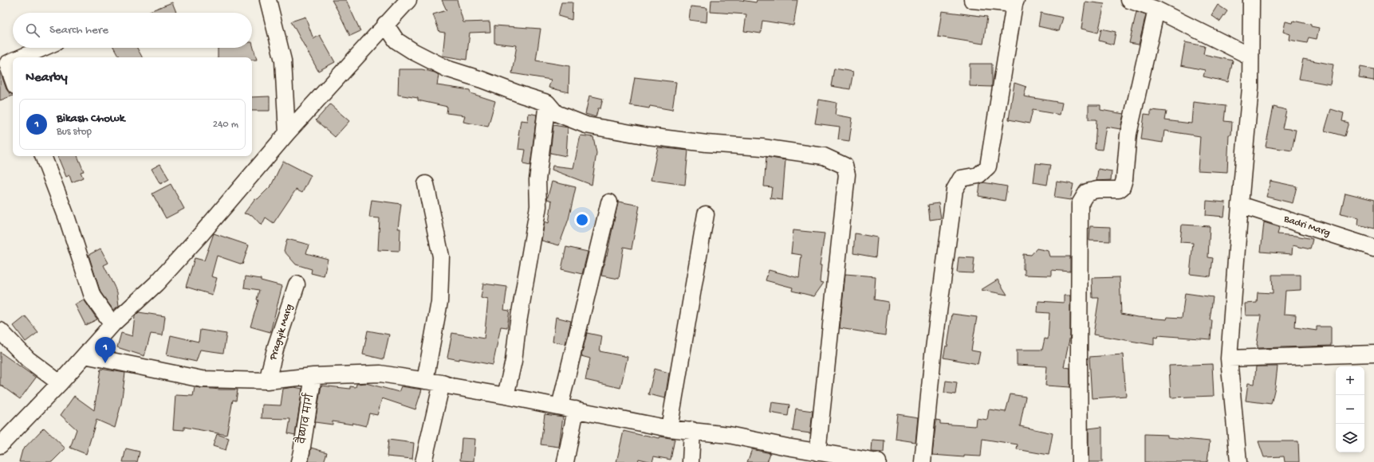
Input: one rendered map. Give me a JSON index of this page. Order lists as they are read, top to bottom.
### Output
{
  "streets": {
    "street": ["Badri Marg", "Pragyik Marg", "वैष्णव मार्ग"]
  },
  "page": {
    "search": "Search here",
    "heading": "Nearby",
    "list": [
      {
        "mark": "1",
        "name": "Bikash Chowk",
        "note": "Bus stop",
        "value": "240 m"
      }
    ],
    "pins": "1",
    "map_buttons": ["+", "−"]
  }
}
